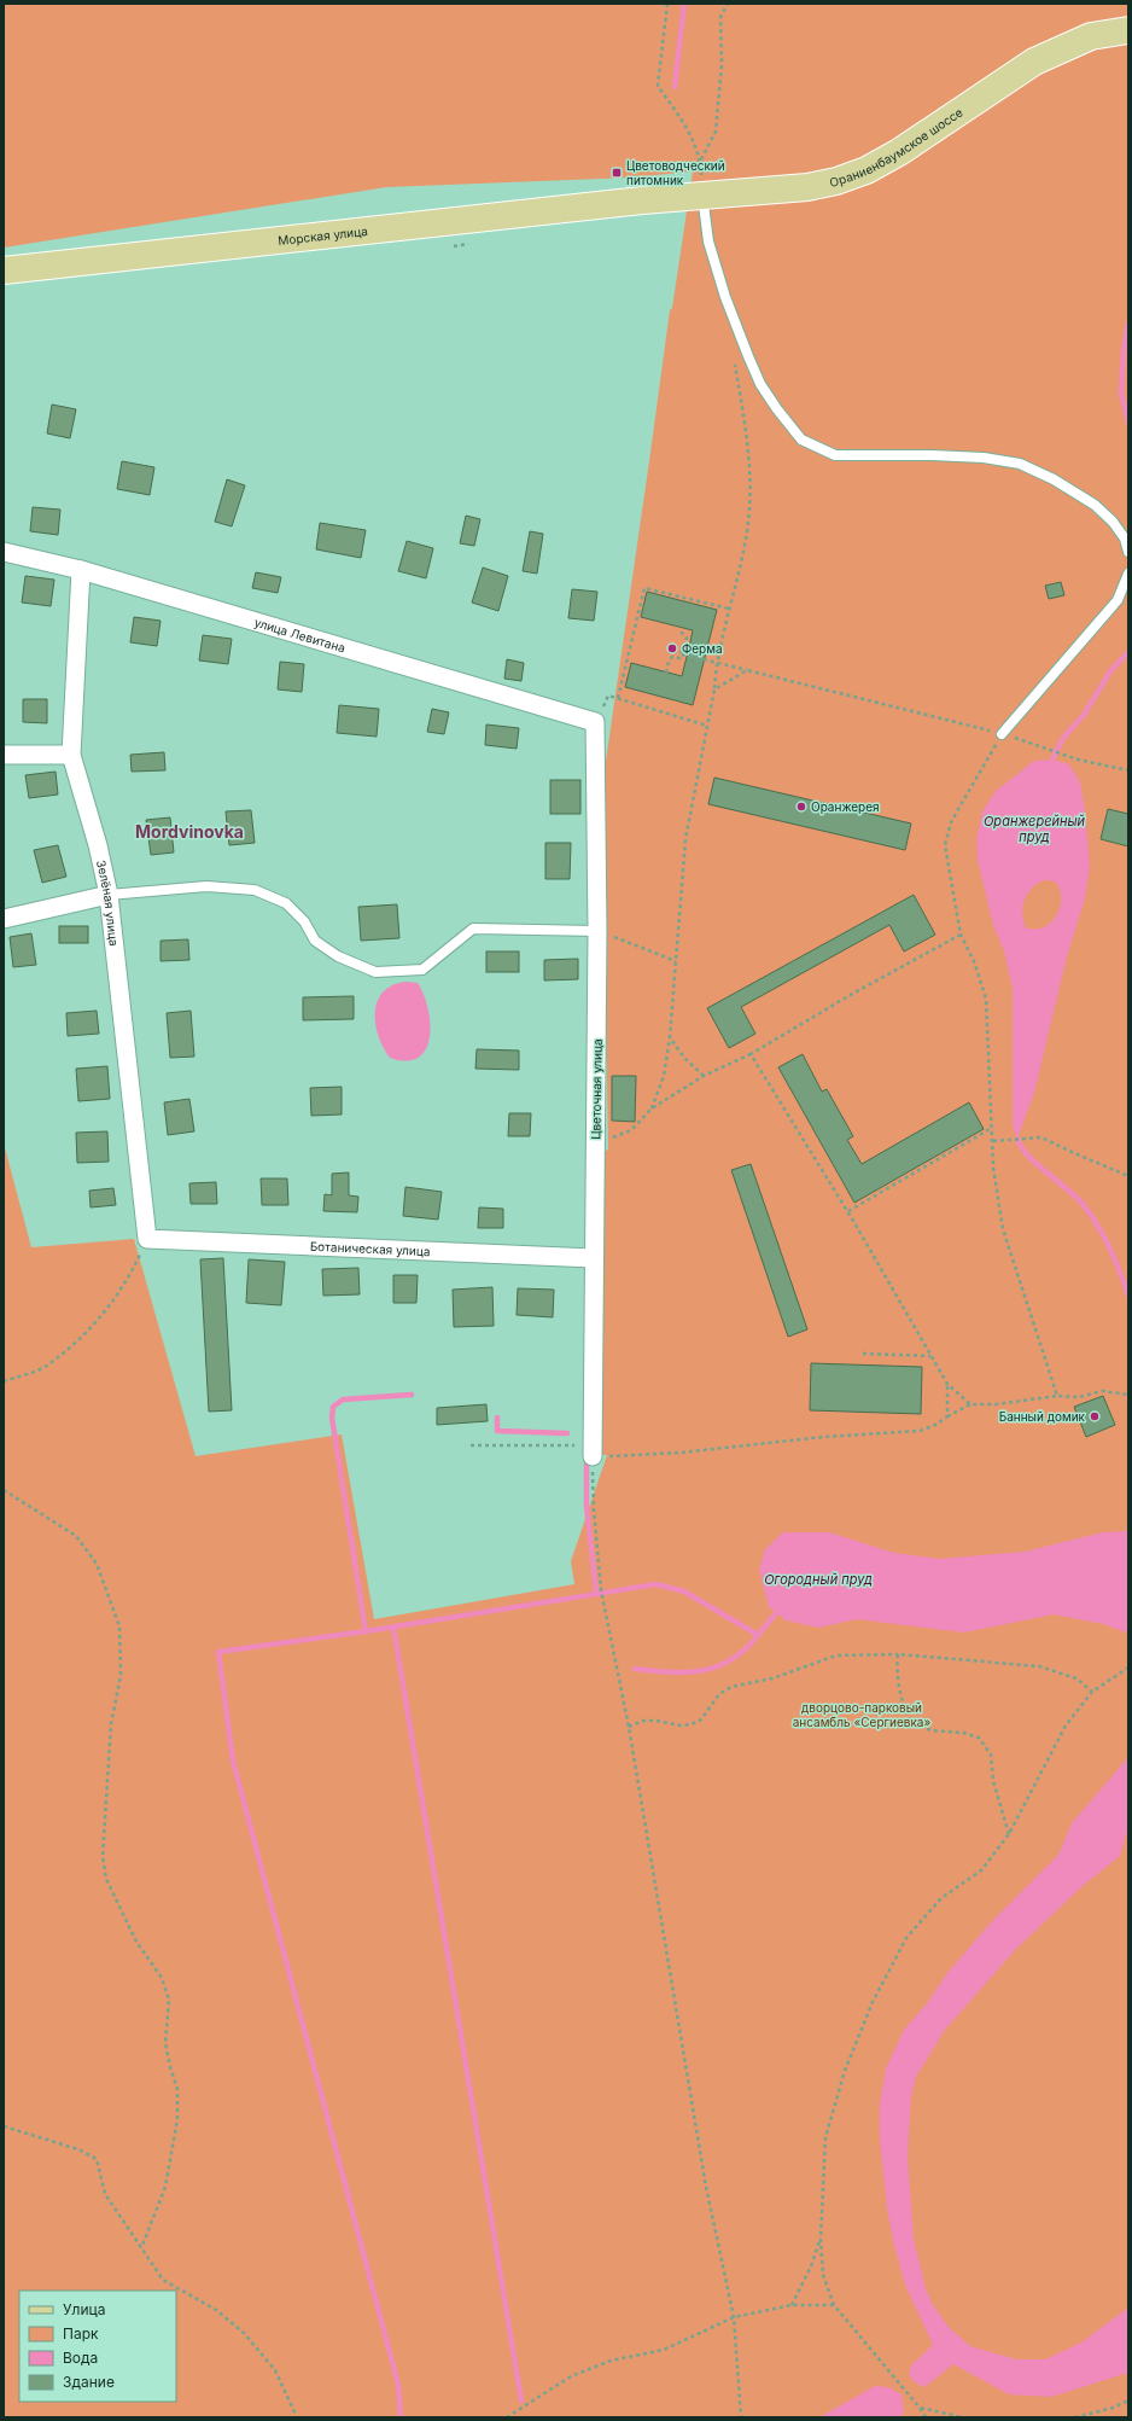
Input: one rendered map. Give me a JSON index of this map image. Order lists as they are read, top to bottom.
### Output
{
  "streets": {
    "main road": ["Ораниенбаумское шоссе", "Морская улица"],
    "street": [
      "улица Левитана",
      "Зелёная улица",
      "Цветочная улица",
      "Ботаническая улица"
    ]
  },
  "crossings": [
    ["Ораниенбаумское шоссе", "Морская улица"],
    ["улица Левитана", "Зелёная улица"],
    ["улица Левитана", "Цветочная улица"],
    ["Зелёная улица", "Ботаническая улица"],
    ["Цветочная улица", "Ботаническая улица"]
  ],
  "districts": ["Mordvinovka"],
  "water": ["Оранжерейный пруд", "Огородный пруд"],
  "parks": ["дворцово-парковый ансамбль «Сергиевка»"],
  "places": {
    "transit": ["Цветоводческий питомник"],
    "other": ["Ферма", "Оранжерея", "Банный домик"]
  },
  "legend": [
    "Улица",
    "Парк",
    "Вода",
    "Здание"
  ]
}
